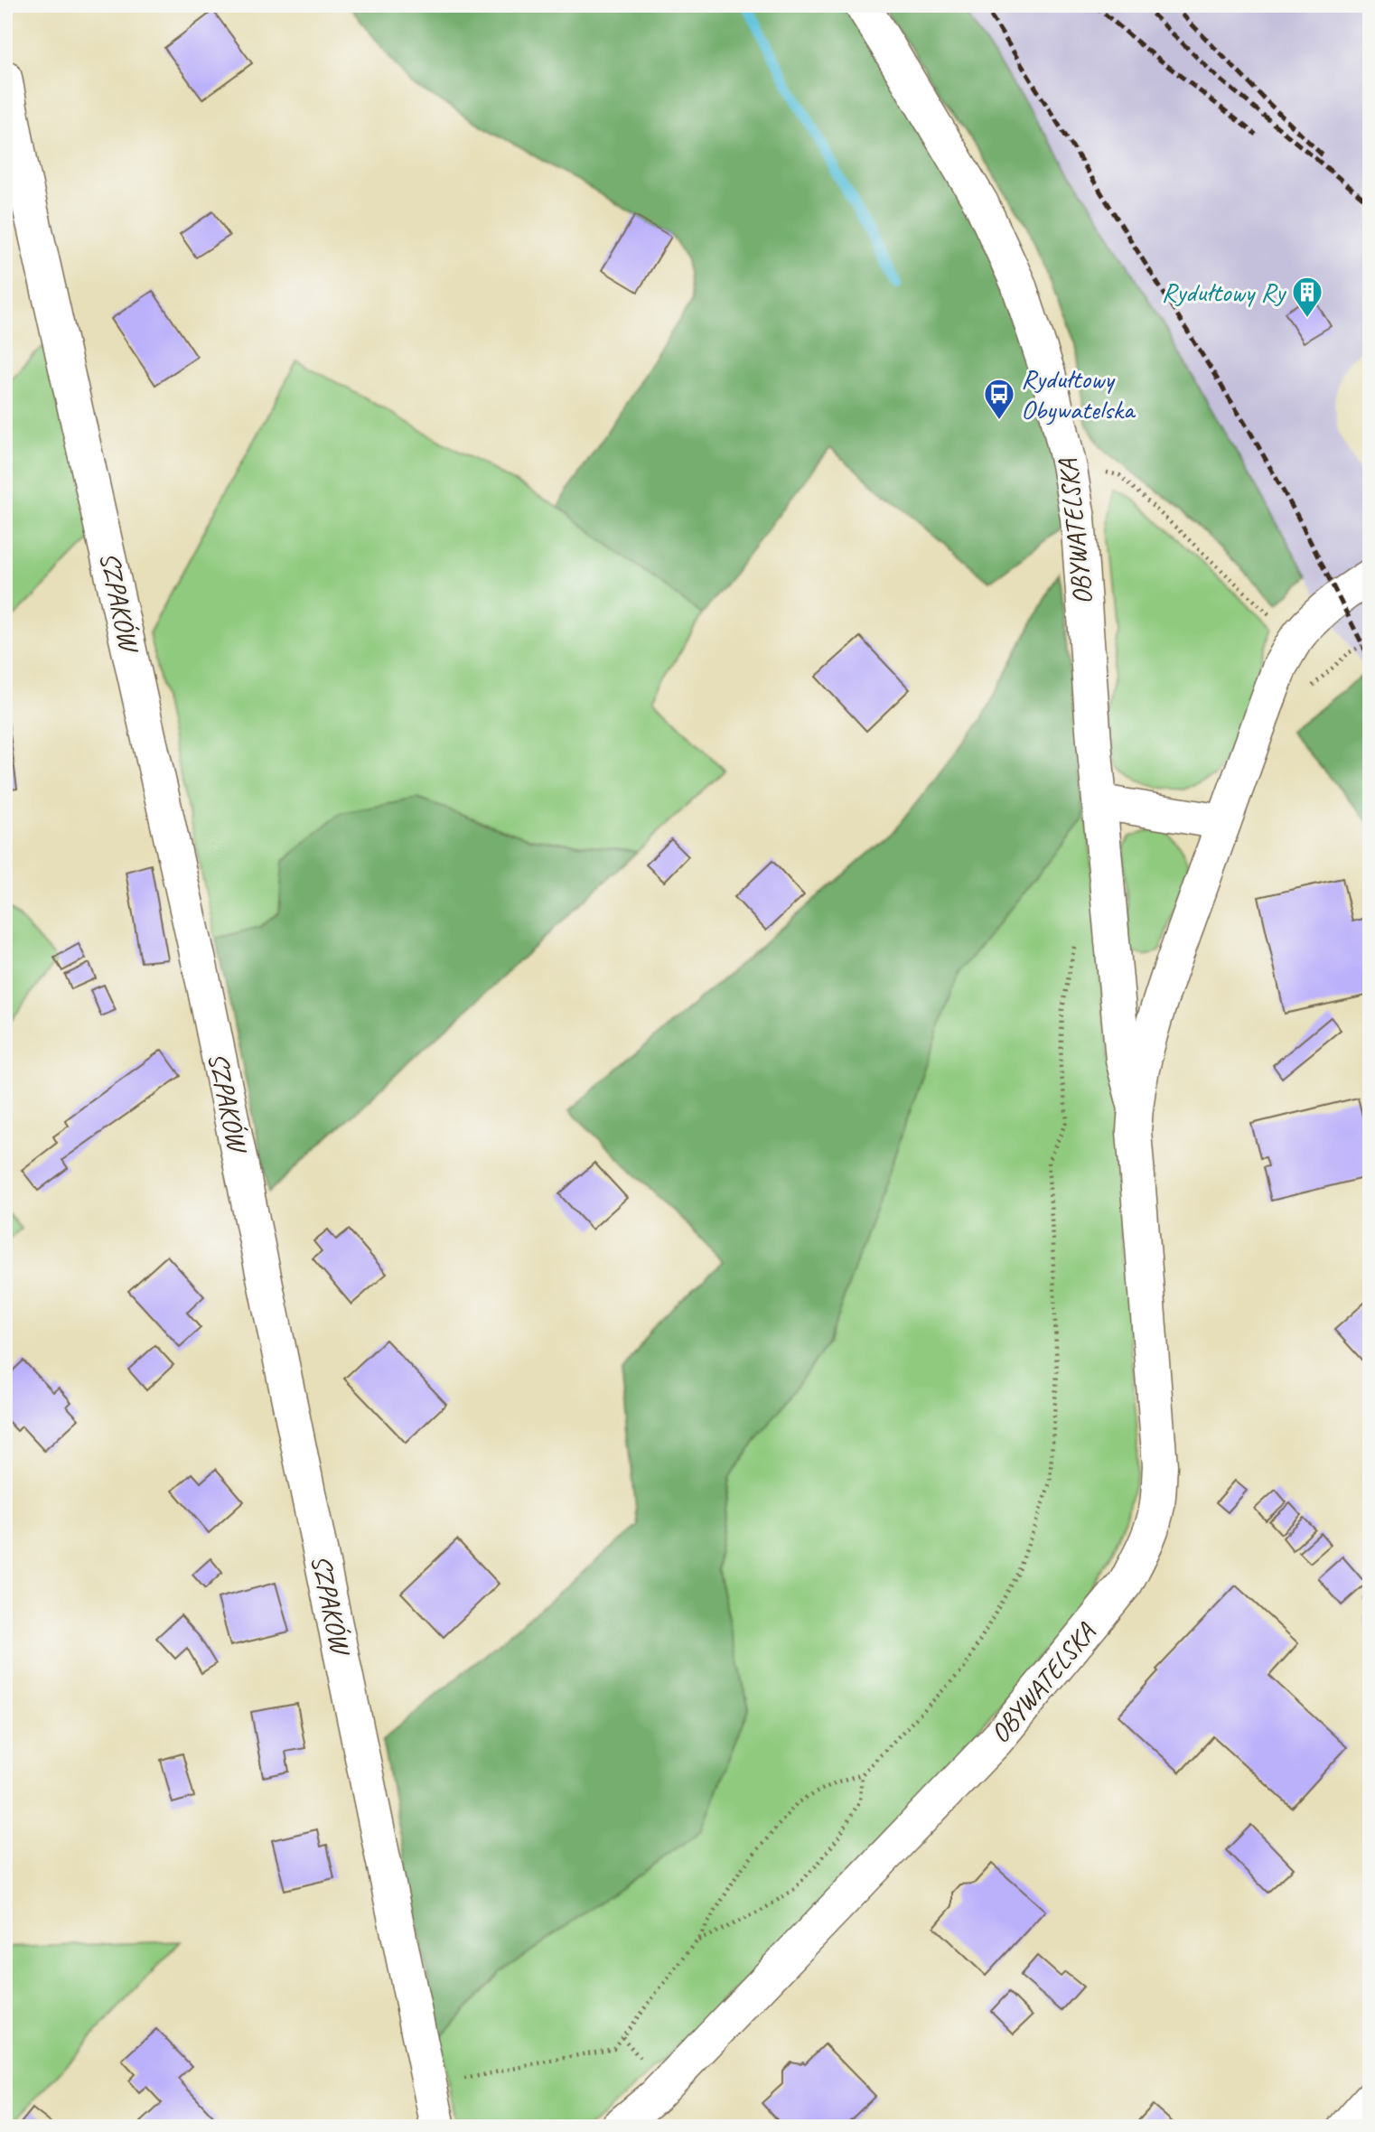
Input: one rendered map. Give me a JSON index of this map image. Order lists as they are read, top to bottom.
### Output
{
  "streets": {
    "street": ["OBYWATELSKA", "SZPAKÓW"]
  },
  "places": {
    "building": ["Rydułtowy Ry"],
    "bus stop": ["Rydułtowy Obywatelska"]
  }
}
